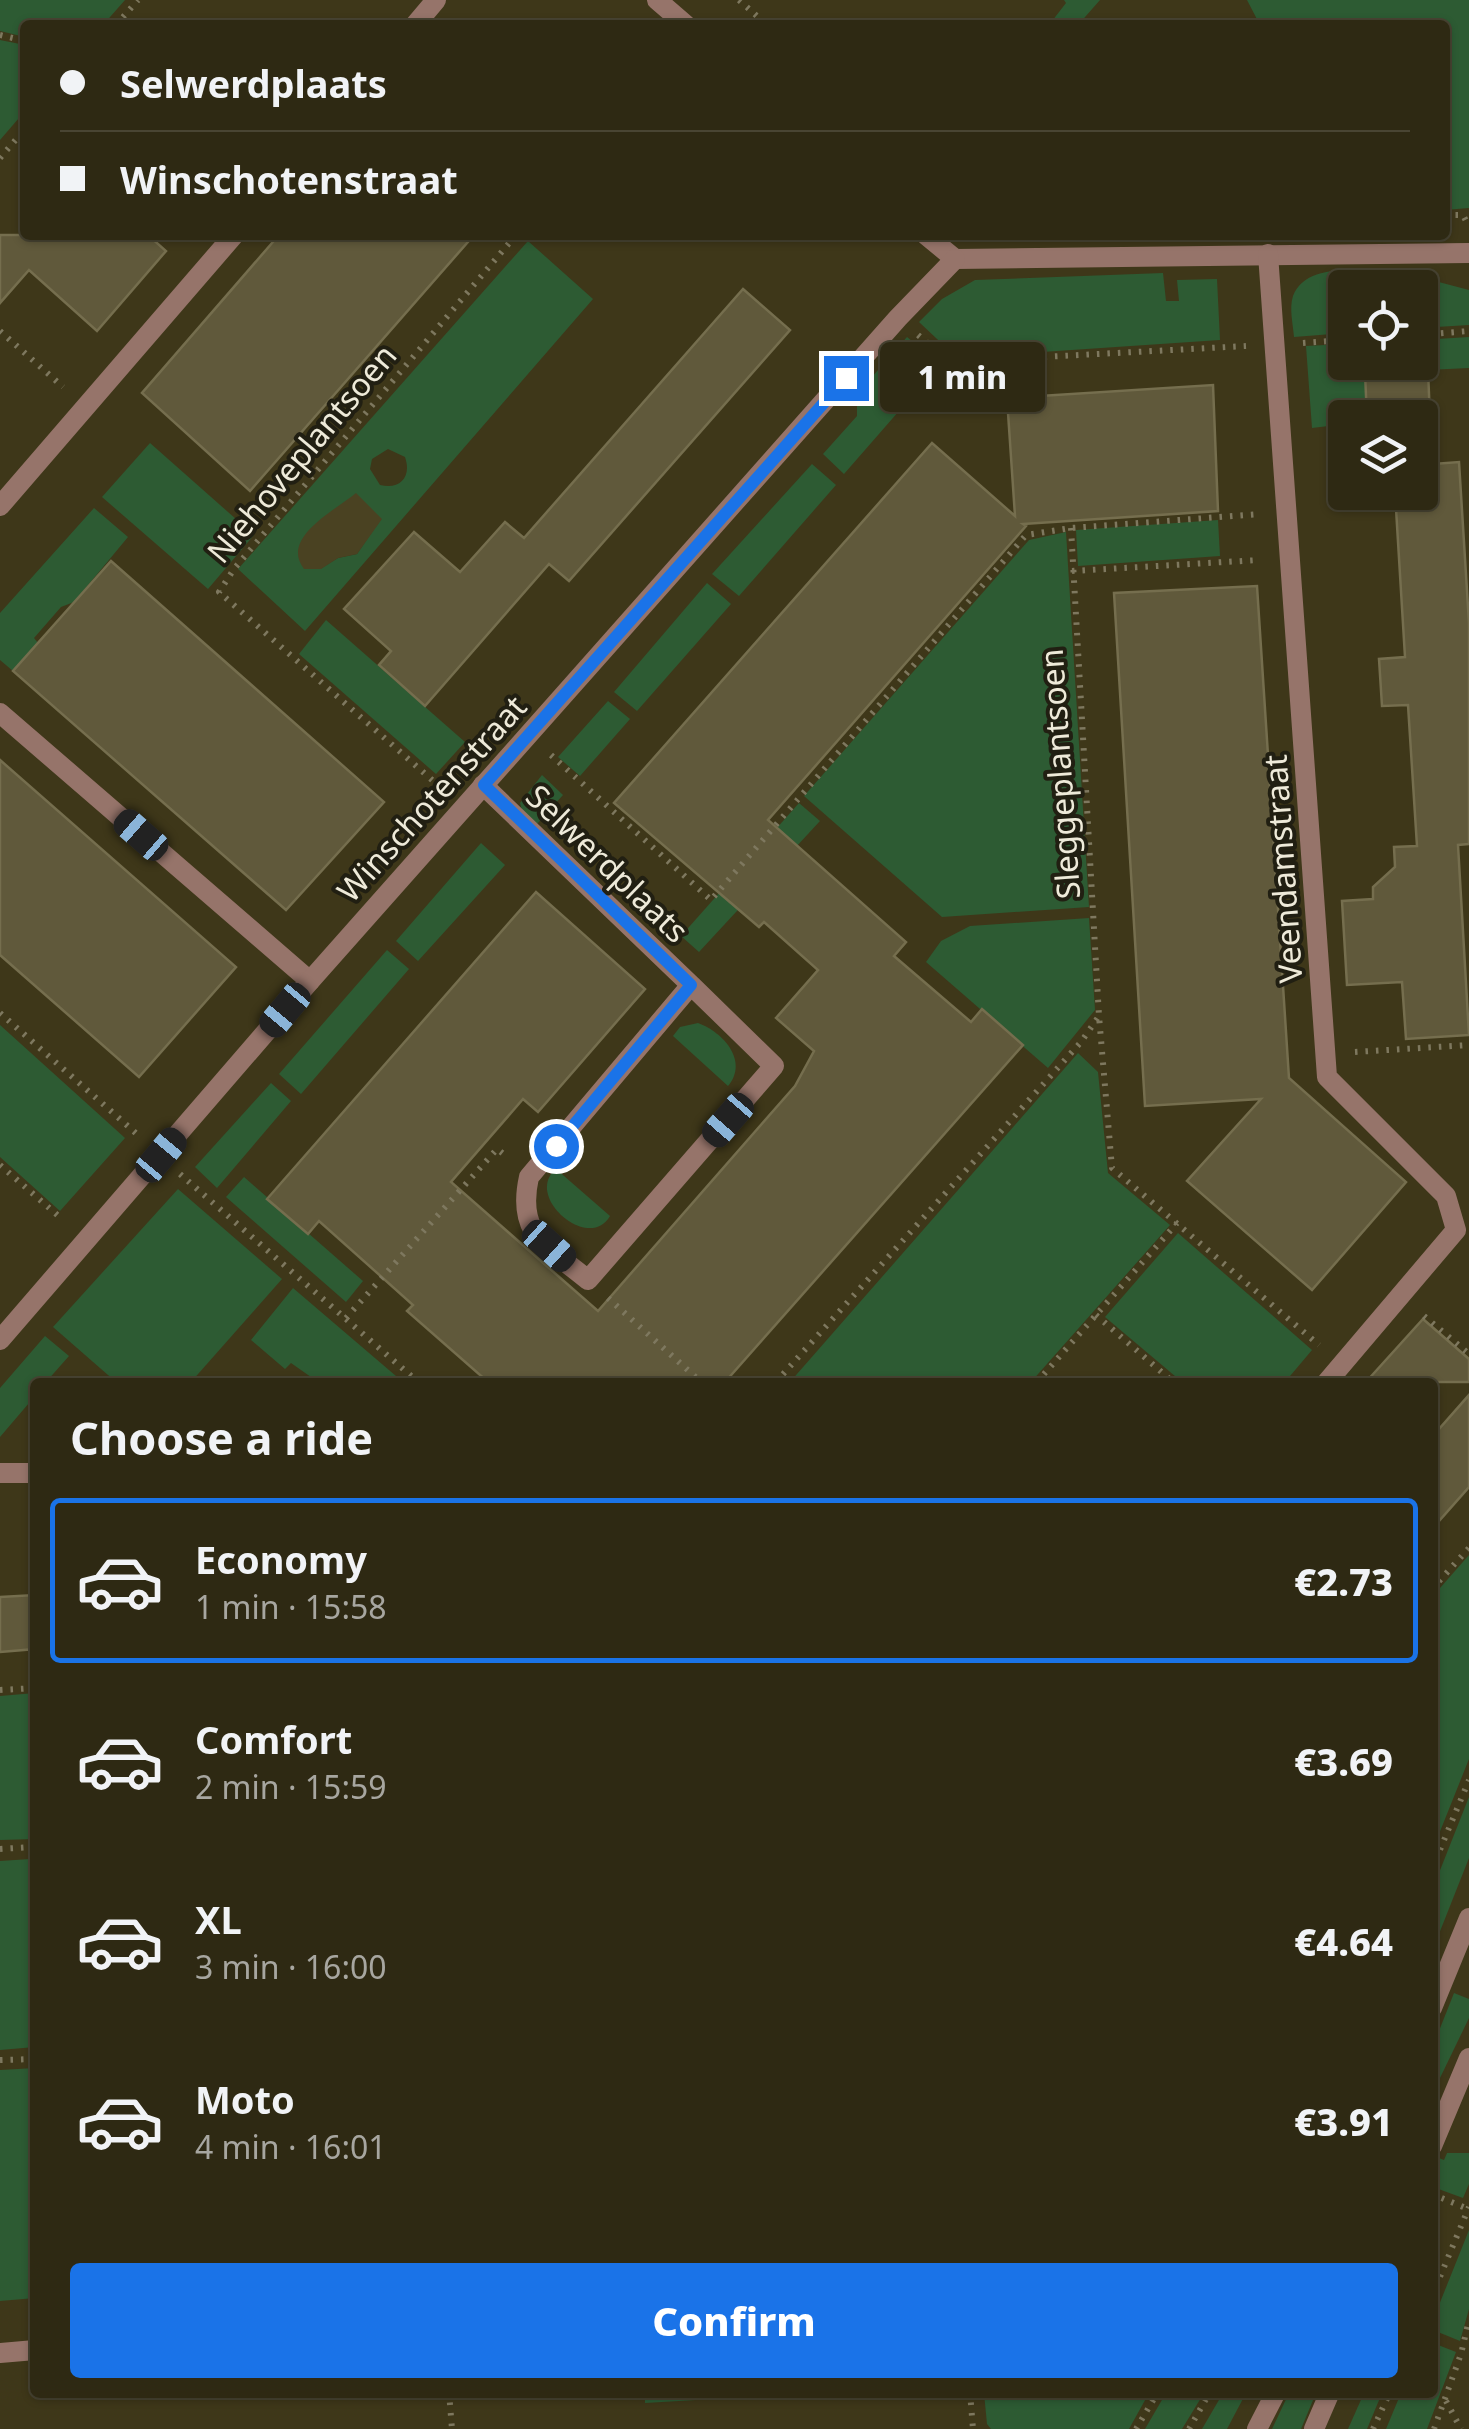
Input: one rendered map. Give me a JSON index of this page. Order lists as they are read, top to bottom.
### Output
{
  "streets": {
    "street": ["Winschotenstraat", "Selwerdplaats", "Veendamstraat"],
    "path": ["Niehoveplantsoen", "Sleggeplantsoen"]
  },
  "crossings": [
    ["Niehoveplantsoen", "Winschotenstraat"],
    ["Sleggeplantsoen", "Veendamstraat"],
    ["Winschotenstraat", "Selwerdplaats"]
  ],
  "page": {
    "banner": ["Selwerdplaats", "Winschotenstraat"],
    "bubble": "1 min",
    "heading": "Choose a ride",
    "list": [
      {
        "name": "Economy",
        "note": "1 min · 15:58",
        "value": "€2.73"
      },
      {
        "name": "Comfort",
        "note": "2 min · 15:59",
        "value": "€3.69"
      },
      {
        "name": "XL",
        "note": "3 min · 16:00",
        "value": "€4.64"
      },
      {
        "name": "Moto",
        "note": "4 min · 16:01",
        "value": "€3.91"
      }
    ],
    "buttons": "Confirm"
  }
}
